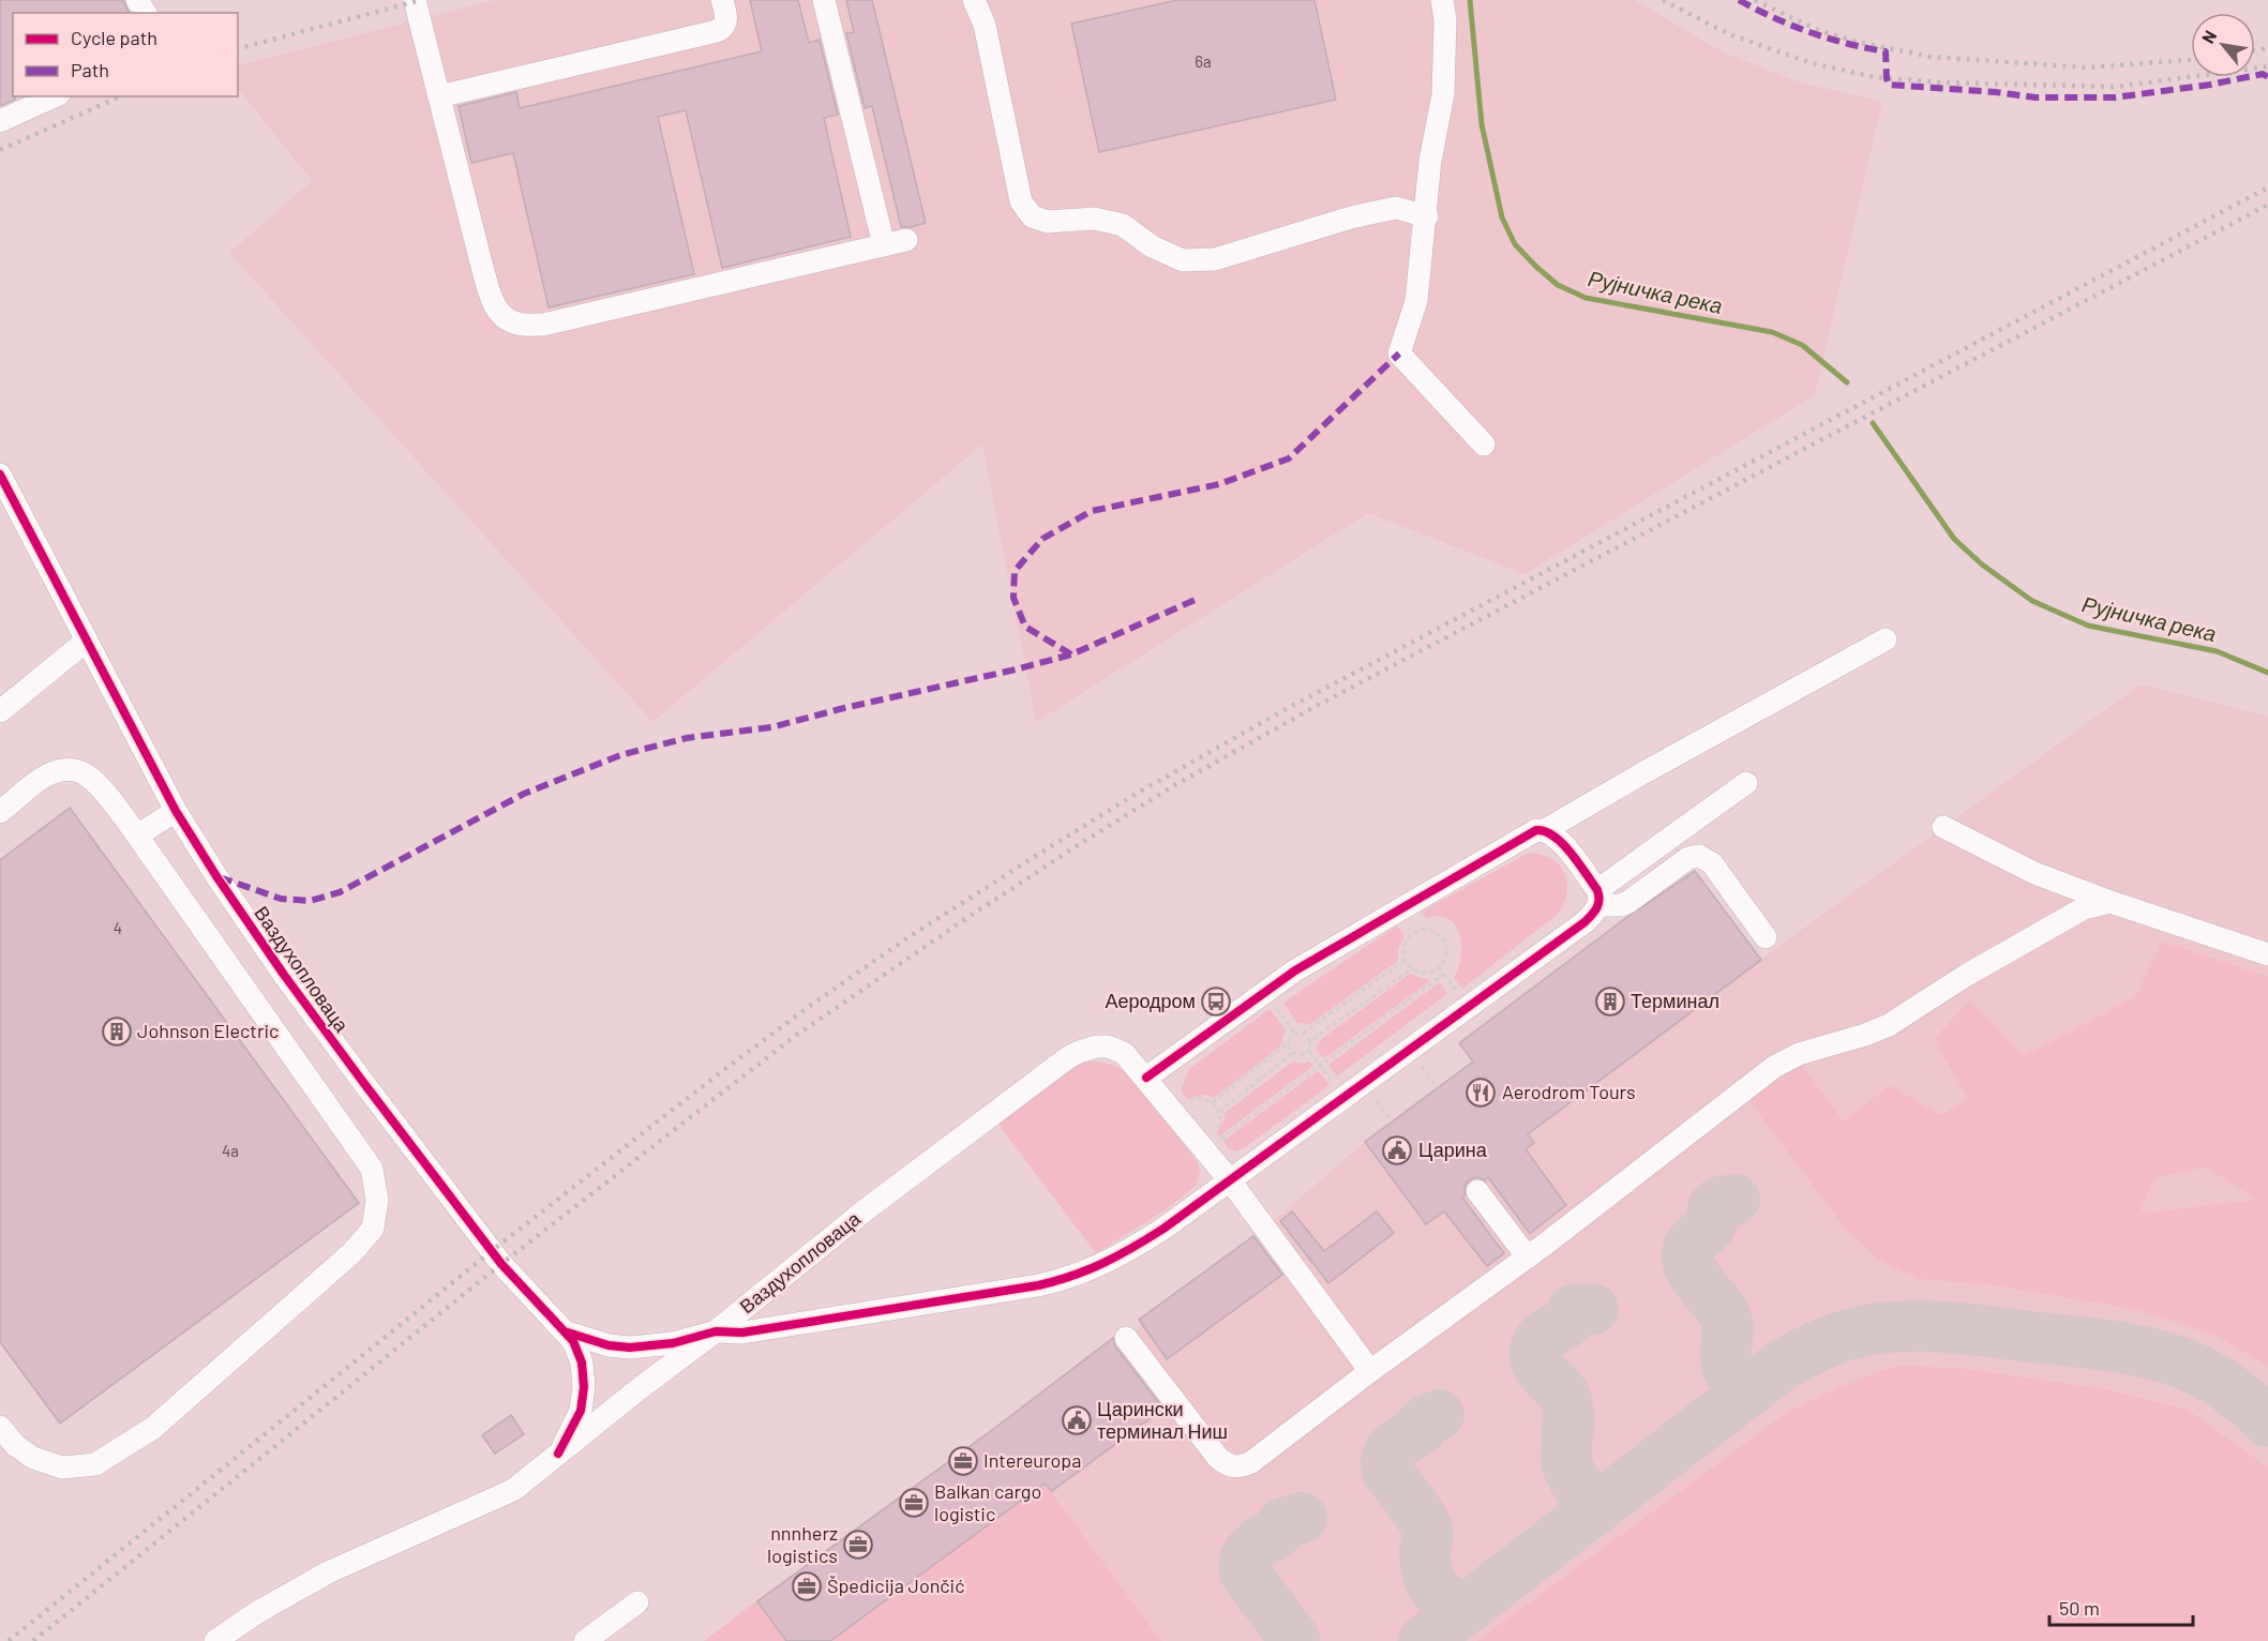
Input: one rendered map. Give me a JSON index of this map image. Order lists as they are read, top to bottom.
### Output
{
  "streets": {
    "street": ["Ваздухопловаца"]
  },
  "water": ["Рујничка река"],
  "places": {
    "bus stop": ["Аеродром"],
    "building": ["Терминал", "Johnson Electric"],
    "restaurant": ["Aerodrom Tours"],
    "public building": ["Царина", "Царински терминал Ниш"],
    "office": [
      "Intereuropa",
      "Balkan cargo logistic",
      "nnnherz logistics",
      "Špedicija Jončić"
    ]
  },
  "house_numbers": ["6a", "4", "4a"],
  "legend": ["Cycle path", "Path"],
  "scale_bar": "50 m",
  "north": "top left"
}
